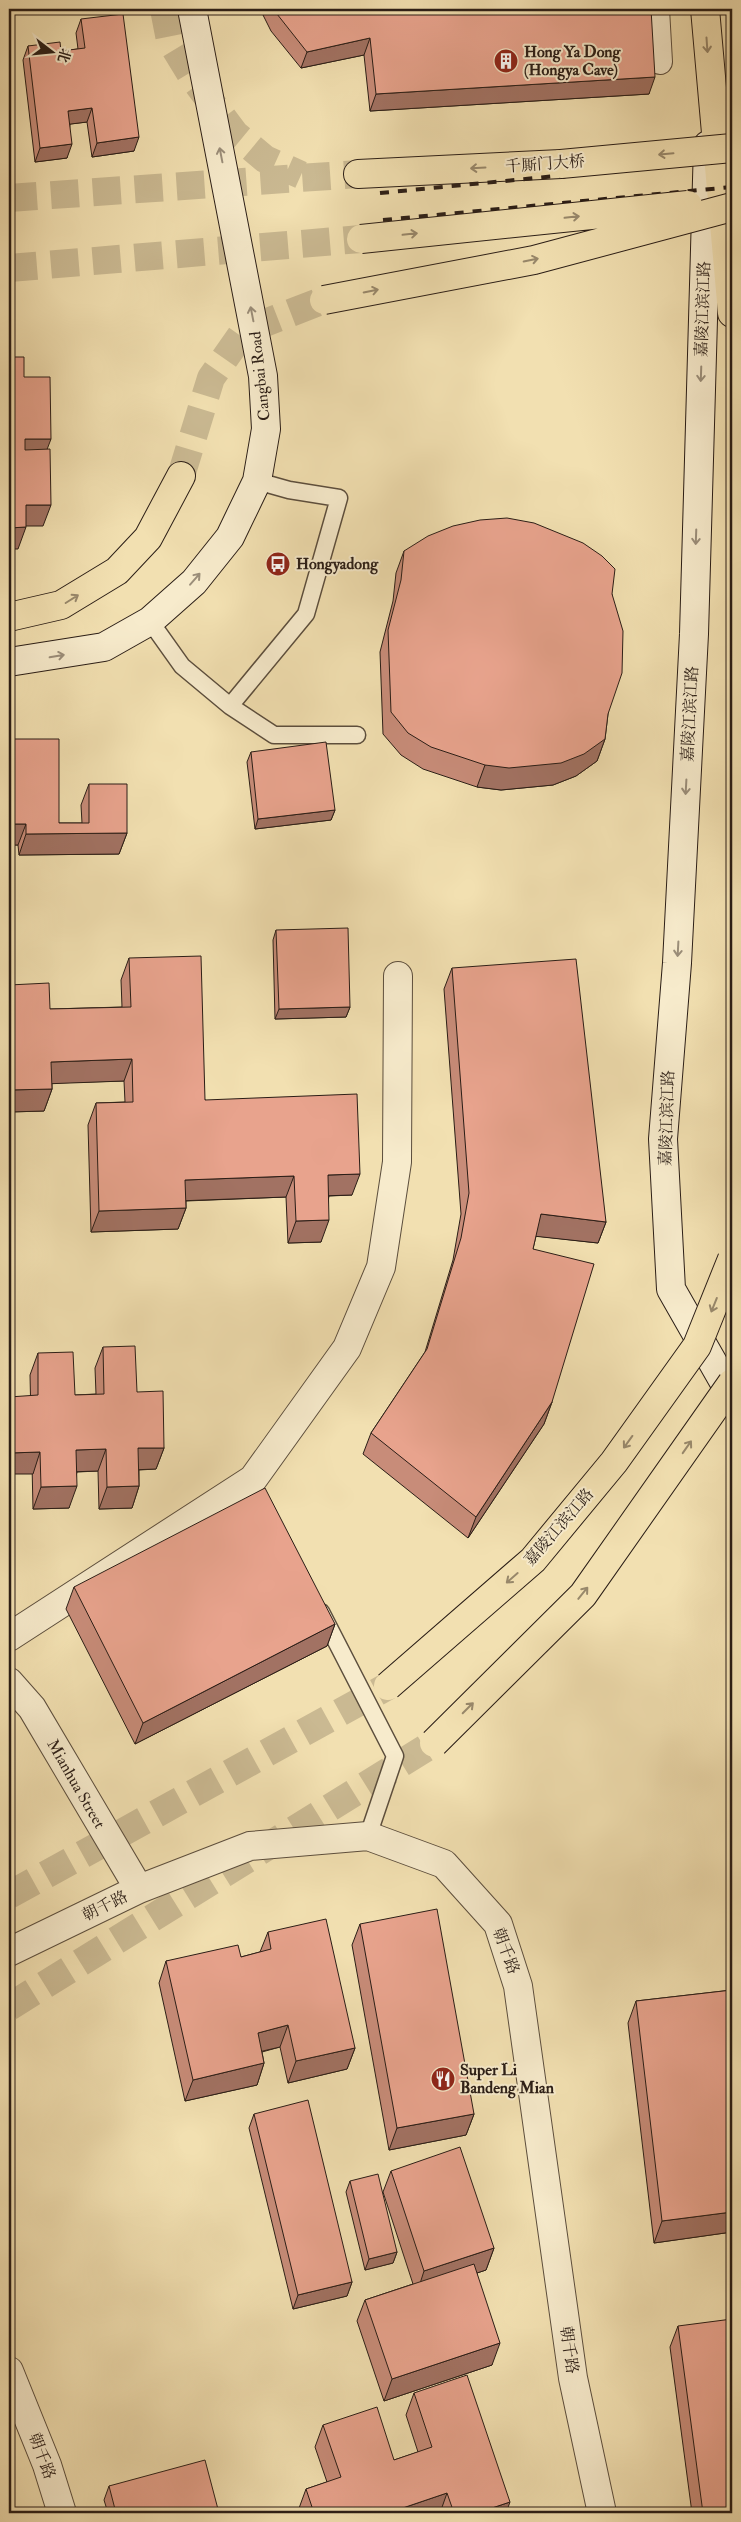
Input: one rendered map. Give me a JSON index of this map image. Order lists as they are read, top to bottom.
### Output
{
  "streets": {
    "main road": ["千厮门大桥", "嘉陵江滨江路"],
    "street": ["Cangbai Road", "Mianhua Street", "朝千路"]
  },
  "crossings": [
    ["Mianhua Street", "朝千路"]
  ],
  "one_way": ["嘉陵江滨江路", "Cangbai Road"],
  "places": {
    "building": ["Hong Ya Dong (Hongya Cave)"],
    "bus stop": ["Hongyadong"],
    "restaurant": ["Super Li Bandeng Mian"]
  },
  "north": "right"
}
